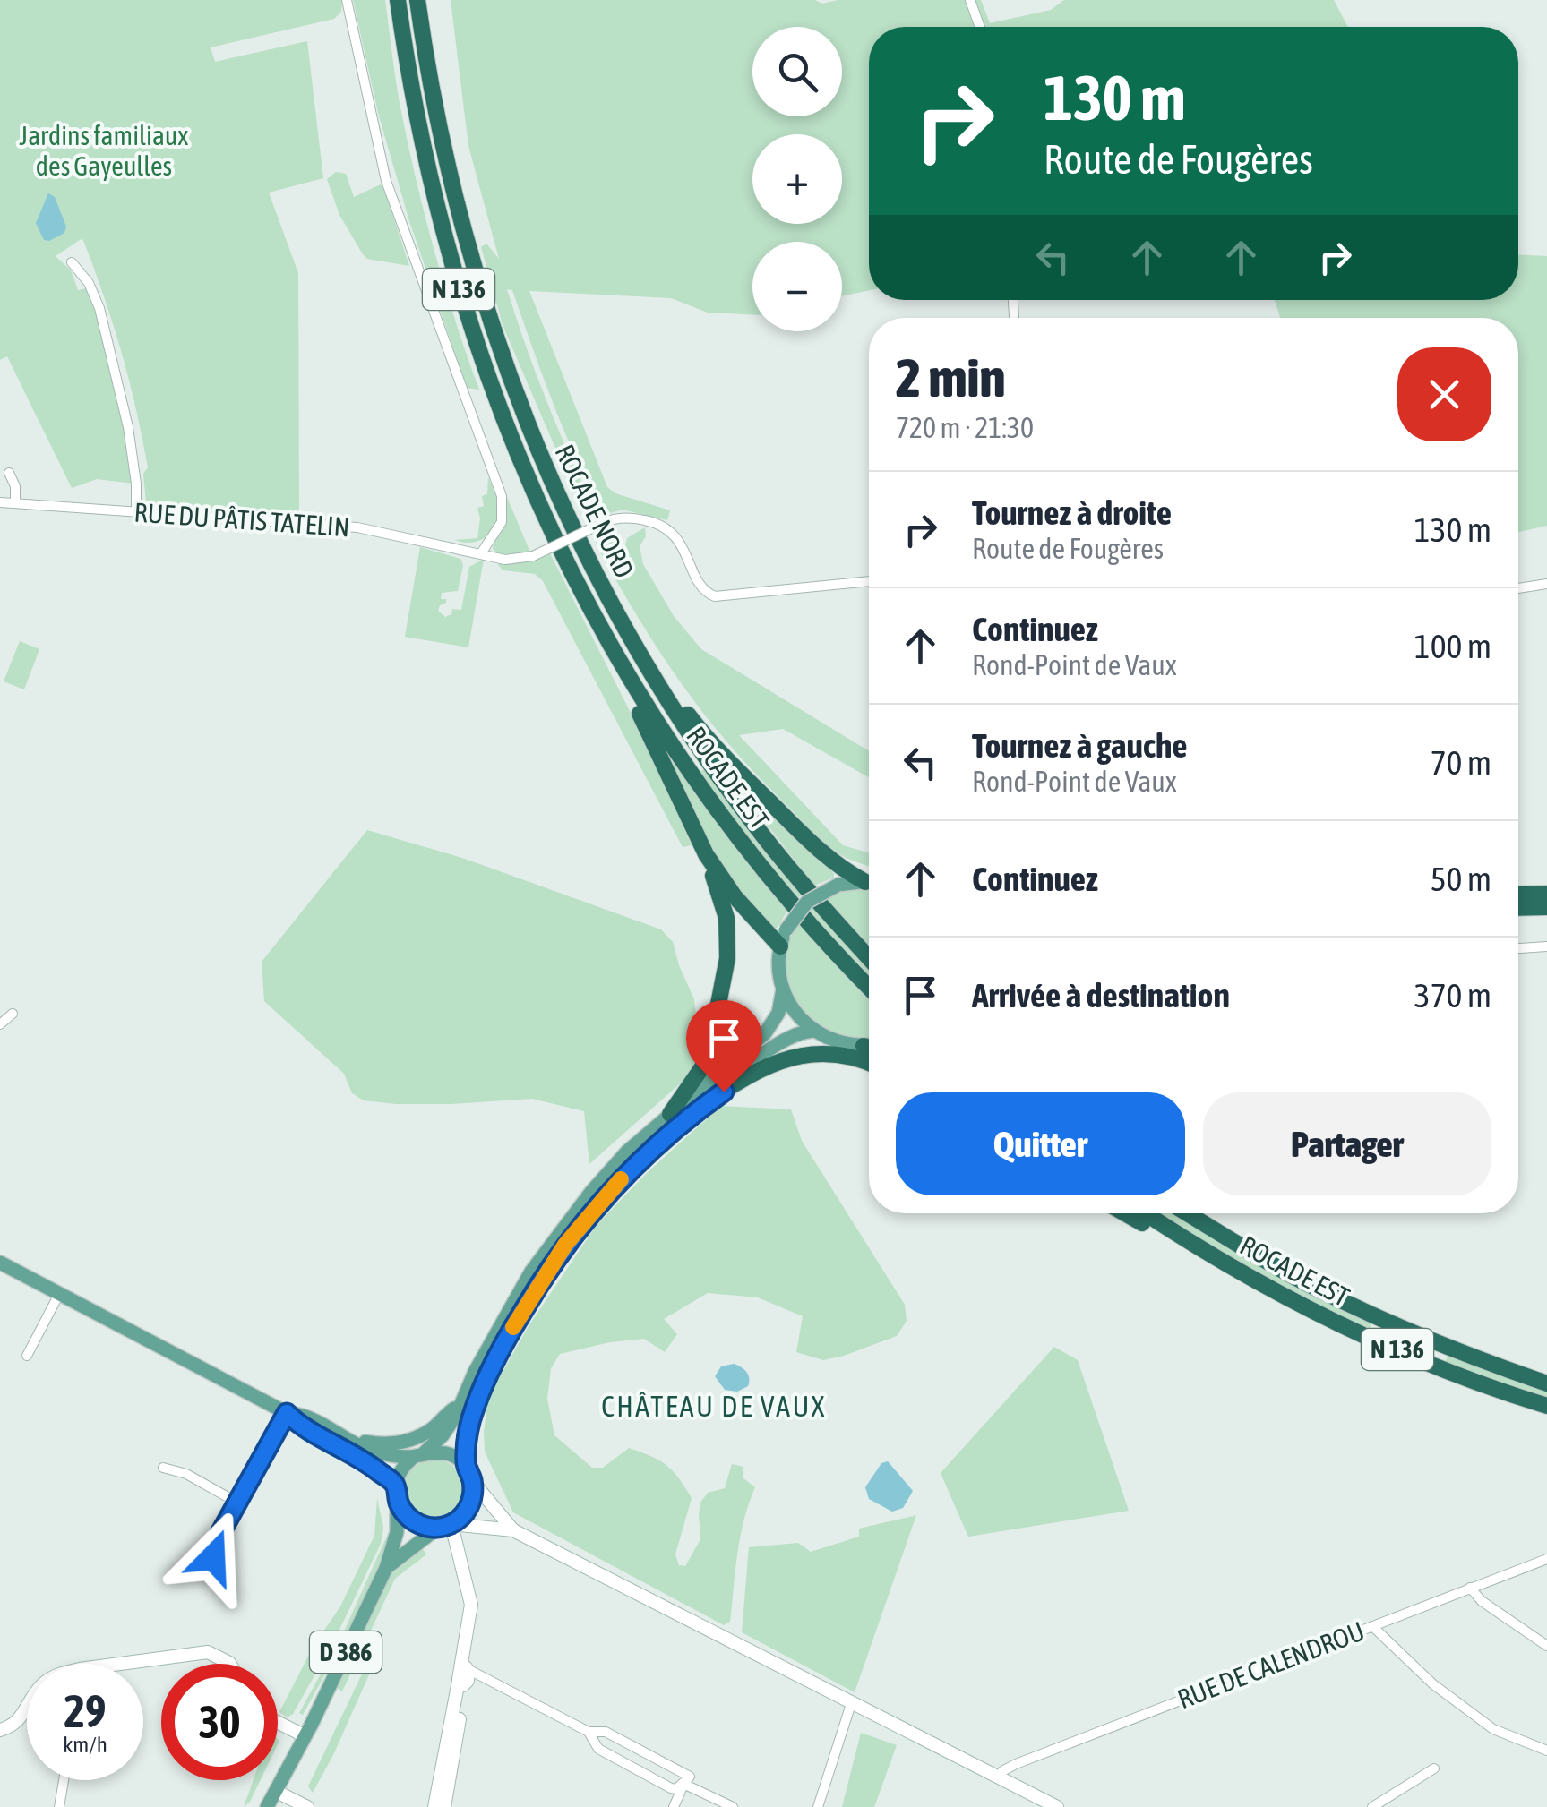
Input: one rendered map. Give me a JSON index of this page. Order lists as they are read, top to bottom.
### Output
{
  "streets": {
    "highway": ["N 136", "ROCADE NORD", "ROCADE EST"],
    "main road": ["D 386"],
    "street": ["RUE DU PÂTIS TATELIN", "RUE DE CALENDROU"]
  },
  "crossings": [
    ["N 136", "ROCADE EST"],
    ["ROCADE NORD", "ROCADE EST"]
  ],
  "districts": ["CHÂTEAU DE VAUX"],
  "parks": ["Jardins familiaux des Gayeulles"],
  "page": {
    "map_buttons": ["+", "−"],
    "turn": ["130 m", "Route de Fougères"],
    "heading": ["2 min", "720 m · 21:30"],
    "list": [
      {
        "name": "Tournez à droite",
        "note": "Route de Fougères",
        "value": "130 m"
      },
      {
        "name": "Continuez",
        "note": "Rond-Point de Vaux",
        "value": "100 m"
      },
      {
        "name": "Tournez à gauche",
        "note": "Rond-Point de Vaux",
        "value": "70 m"
      },
      {
        "name": "Continuez",
        "value": "50 m"
      },
      {
        "name": "Arrivée à destination",
        "value": "370 m"
      }
    ],
    "buttons": ["Quitter", "Partager"],
    "speed": "29 km/h",
    "limit": "30"
  }
}
